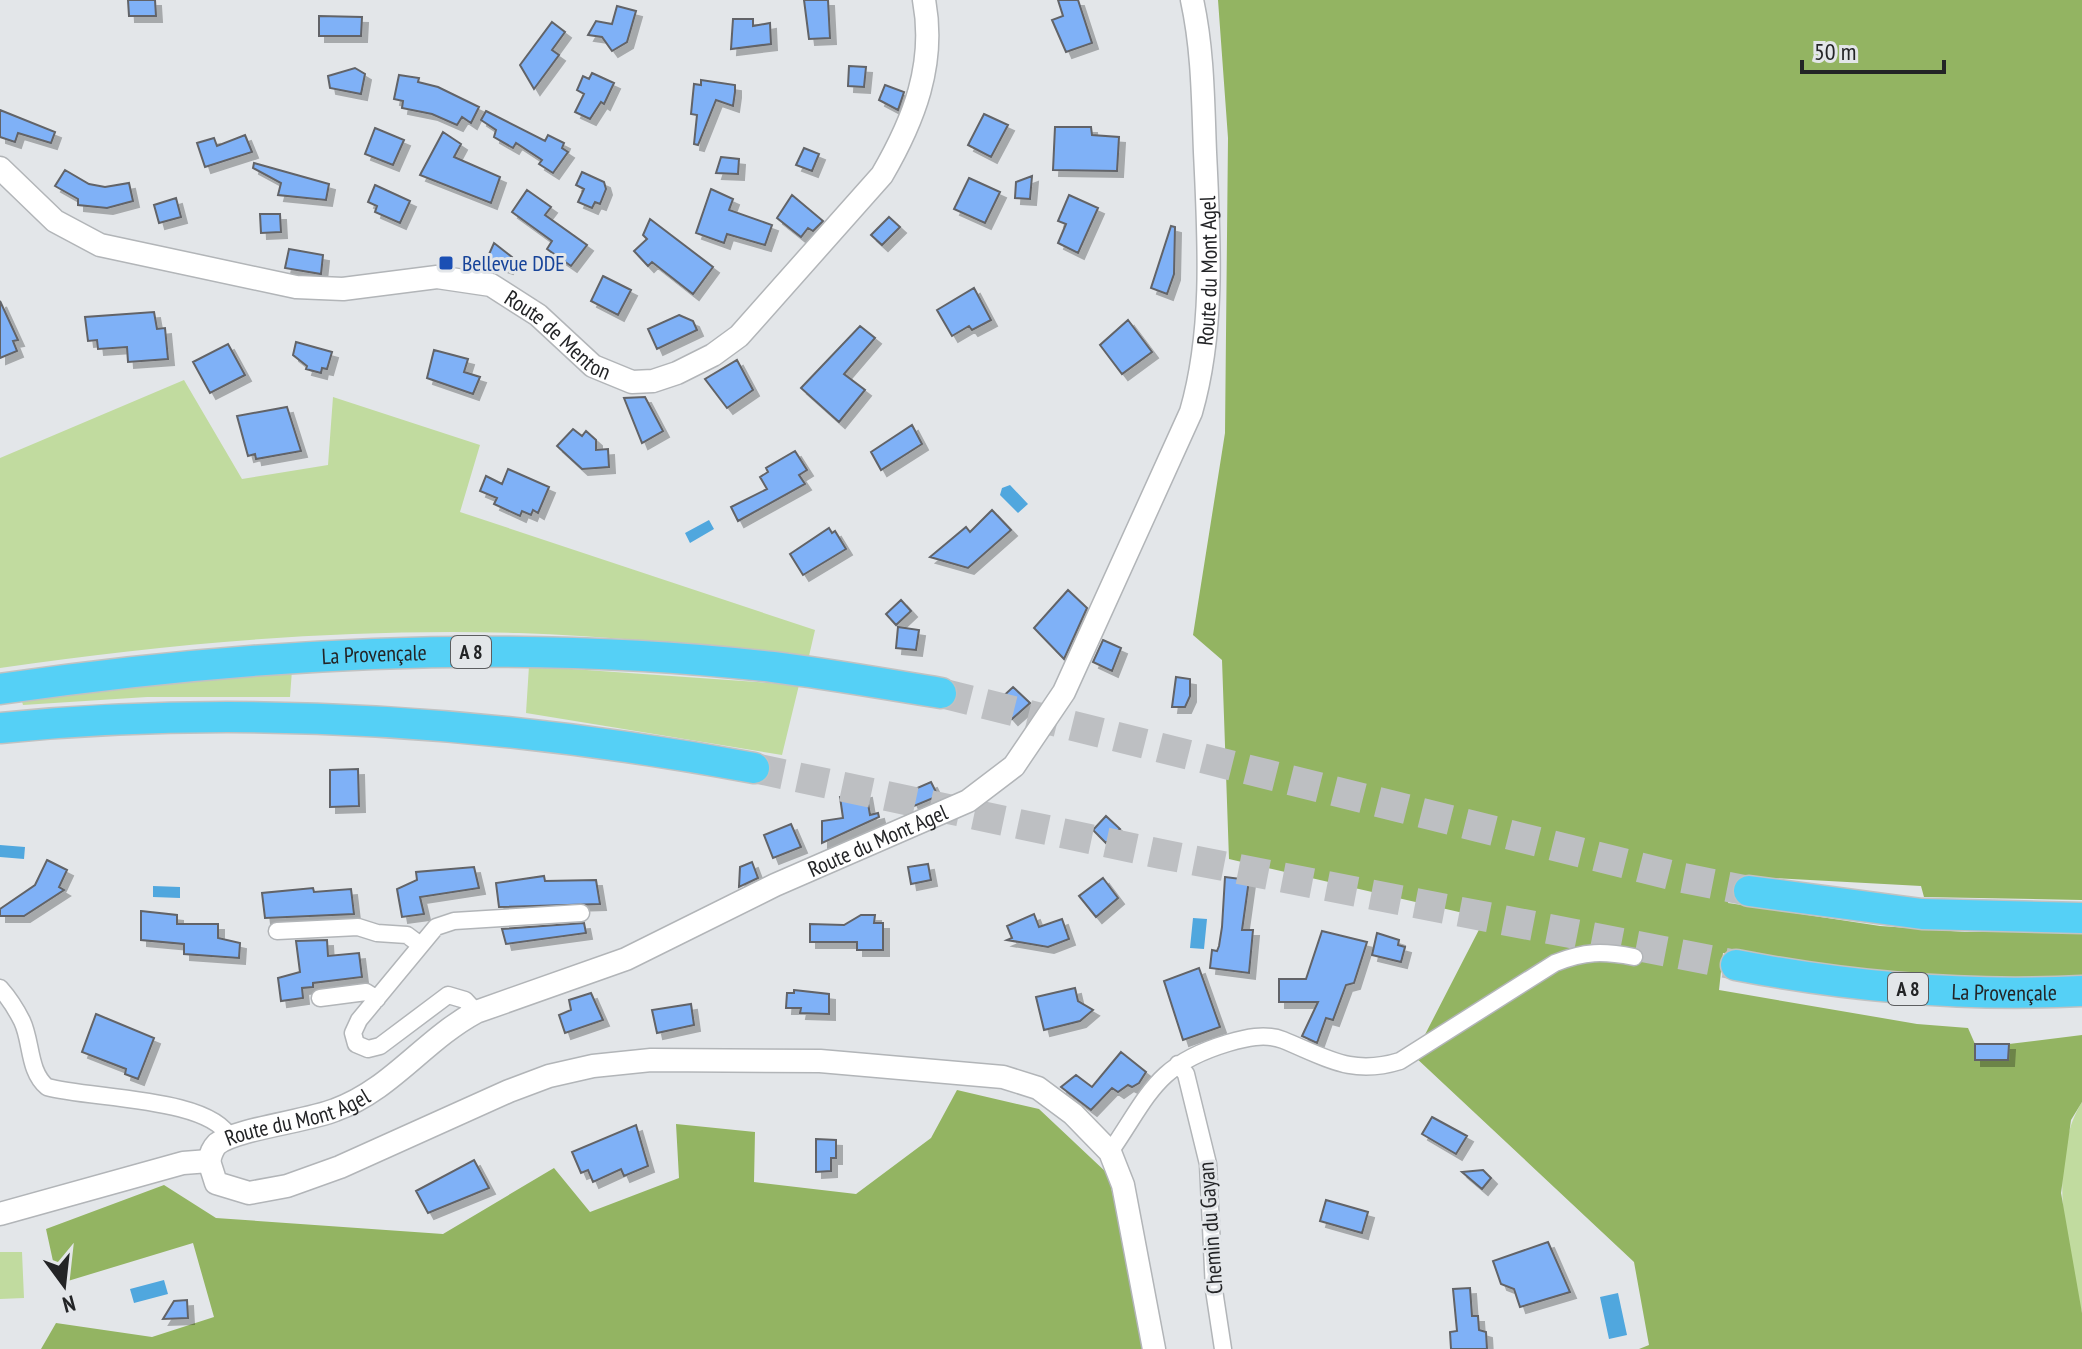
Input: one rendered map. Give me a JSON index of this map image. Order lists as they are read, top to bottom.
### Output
{
  "streets": {
    "highway": ["A 8", "La Provençale"],
    "street": ["Route du Mont Agel", "Route de Menton", "Chemin du Gayan"]
  },
  "places": {
    "transit": ["Bellevue DDE"]
  },
  "scale_bar": "50 m",
  "north": "bottom"
}
